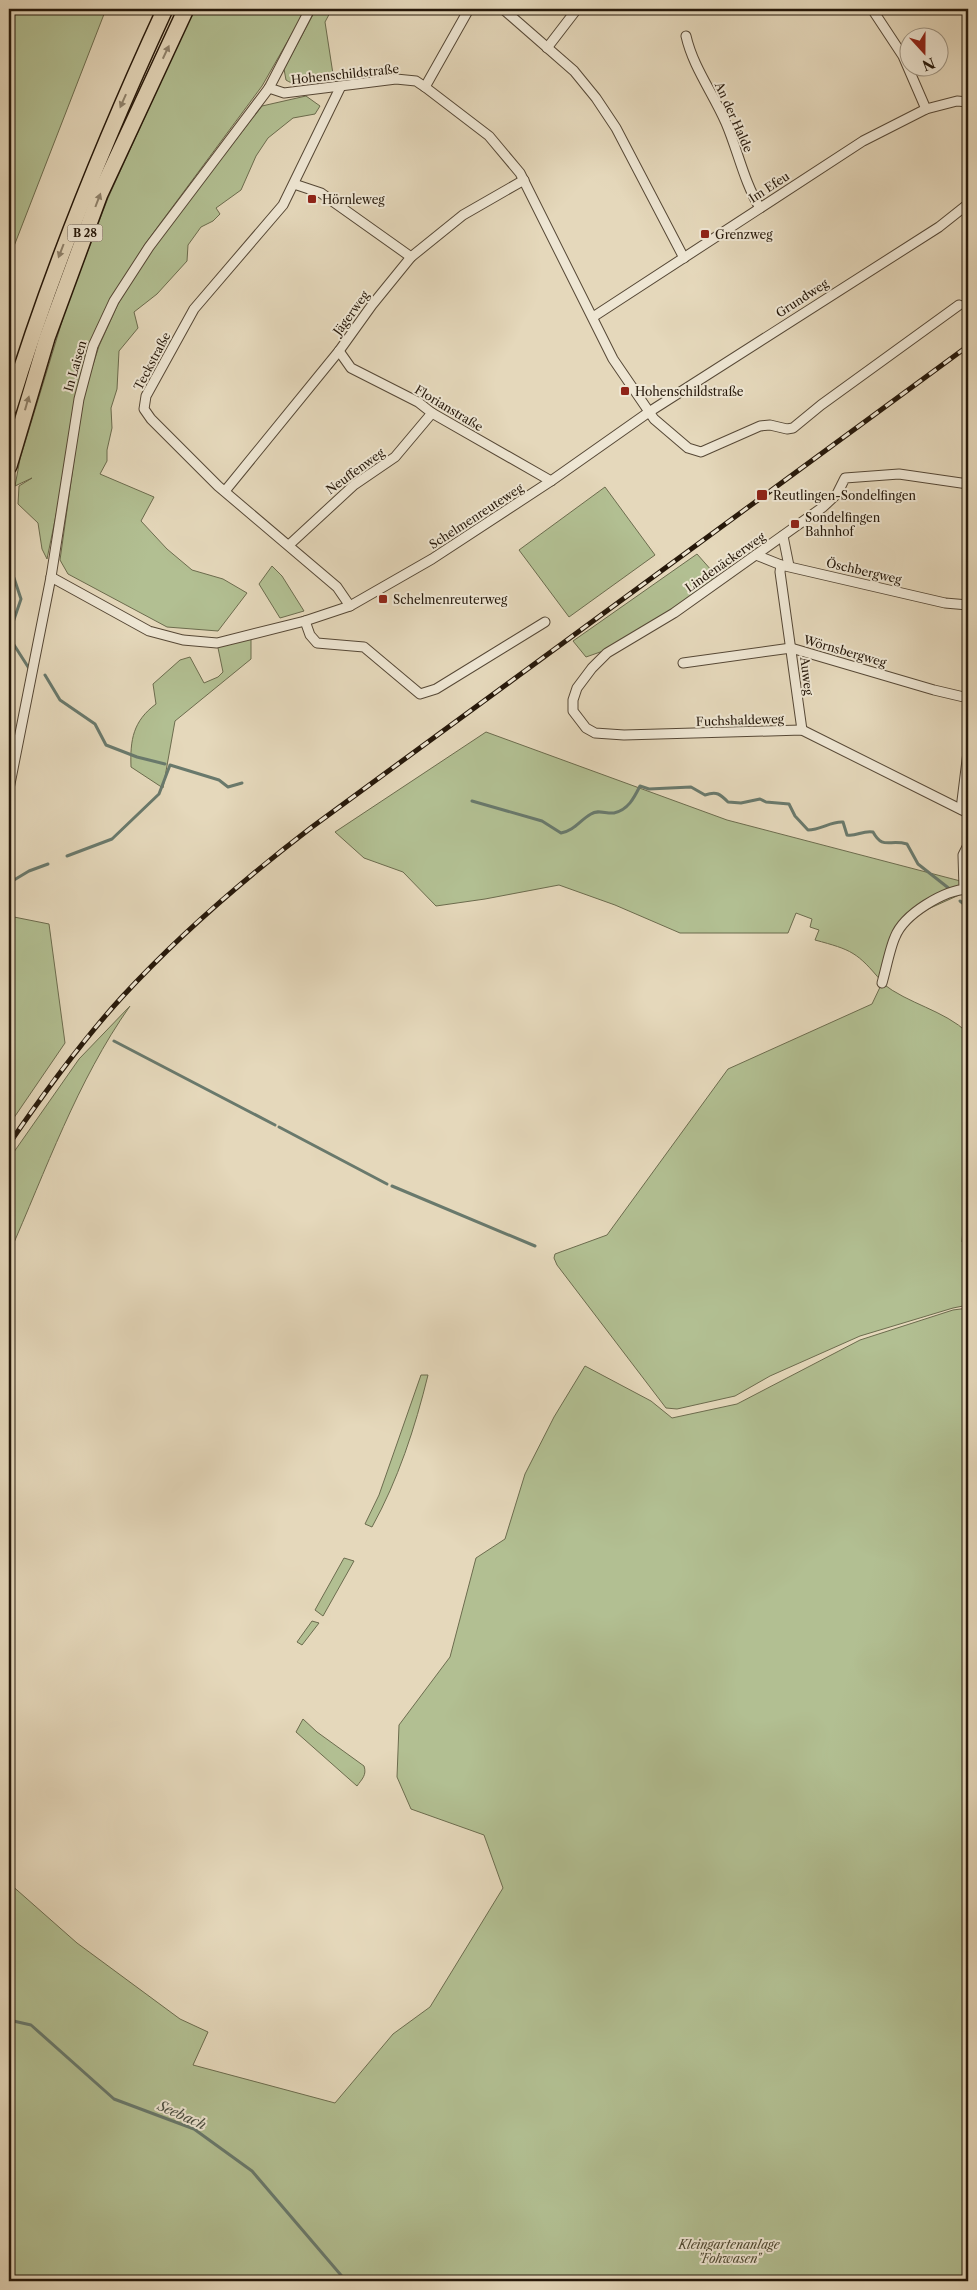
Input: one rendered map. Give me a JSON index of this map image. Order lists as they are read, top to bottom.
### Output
{
  "streets": {
    "highway": ["B 28"],
    "street": [
      "Hohenschildstraße",
      "An der Halde",
      "Im Efeu",
      "Grundweg",
      "Jägerweg",
      "Teckstraße",
      "In Laisen",
      "Florianstraße",
      "Neuffenweg",
      "Schelmenreuteweg",
      "Lindenäckerweg",
      "Öschbergweg",
      "Wörnsbergweg",
      "Auweg",
      "Fuchshaldeweg"
    ]
  },
  "crossings": [
    ["Hohenschildstraße", "Im Efeu"],
    ["Hohenschildstraße", "Grundweg"],
    ["Hohenschildstraße", "Jägerweg"],
    ["Hohenschildstraße", "Teckstraße"],
    ["Hohenschildstraße", "In Laisen"],
    ["Hohenschildstraße", "Schelmenreuteweg"],
    ["An der Halde", "Im Efeu"],
    ["Grundweg", "Schelmenreuteweg"],
    ["Jägerweg", "Teckstraße"],
    ["Jägerweg", "Florianstraße"],
    ["Teckstraße", "Neuffenweg"],
    ["Teckstraße", "Schelmenreuteweg"],
    ["In Laisen", "Schelmenreuteweg"],
    ["Florianstraße", "Neuffenweg"],
    ["Florianstraße", "Schelmenreuteweg"],
    ["Lindenäckerweg", "Öschbergweg"],
    ["Lindenäckerweg", "Auweg"],
    ["Lindenäckerweg", "Fuchshaldeweg"],
    ["Öschbergweg", "Auweg"],
    ["Wörnsbergweg", "Auweg"],
    ["Auweg", "Fuchshaldeweg"]
  ],
  "water": ["Seebach"],
  "parks": ["Kleingartenanlage \"Fohwasen\""],
  "places": {
    "transit": [
      "Hörnleweg",
      "Grenzweg",
      "Hohenschildstraße",
      "Reutlingen-Sondelfingen",
      "Sondelfingen Bahnhof",
      "Schelmenreuterweg"
    ]
  },
  "north": "bottom"
}
